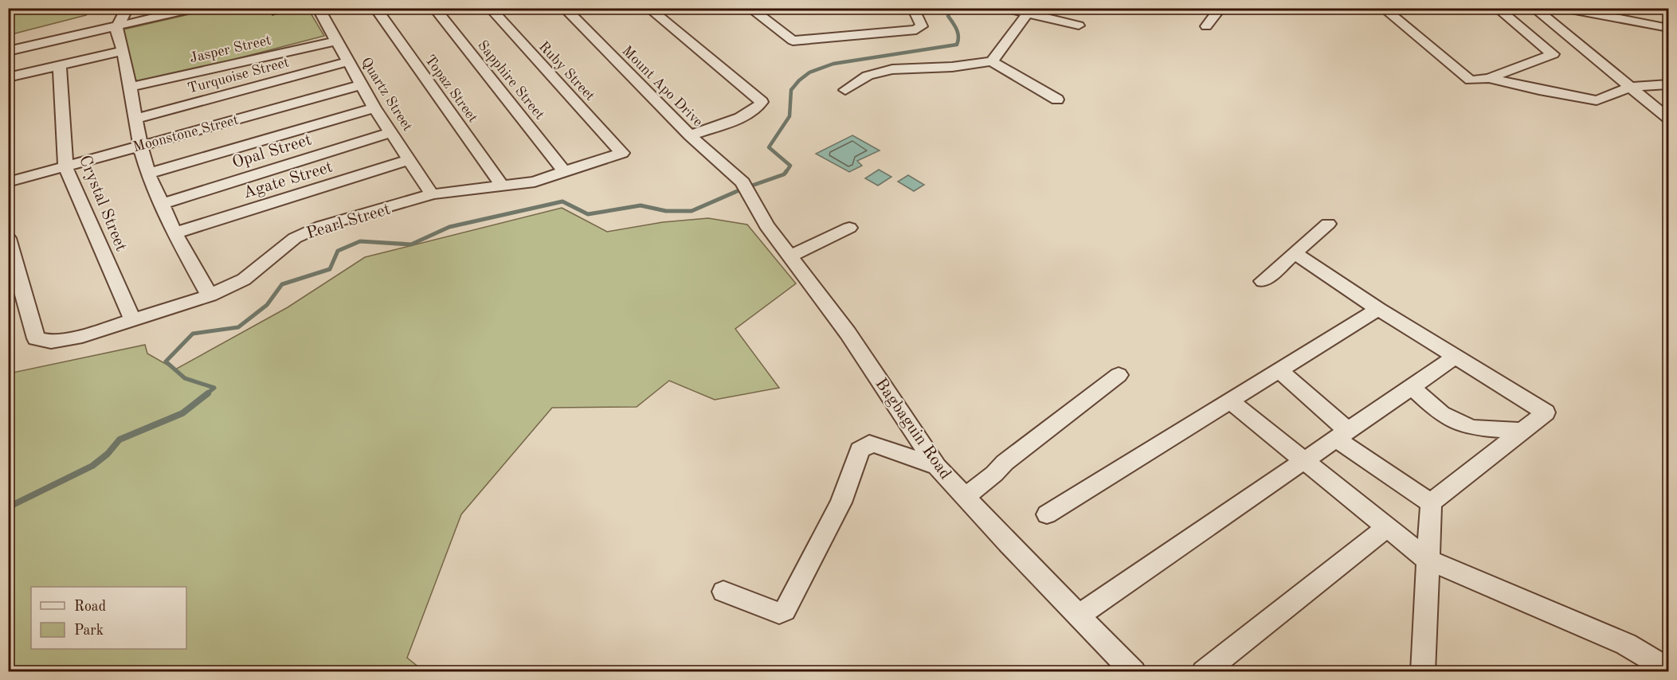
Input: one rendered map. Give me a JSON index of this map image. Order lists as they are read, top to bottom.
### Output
{
  "streets": {
    "street": [
      "Jasper Street",
      "Ruby Street",
      "Turquoise Street",
      "Sapphire Street",
      "Mount Apo Drive",
      "Topaz Street",
      "Quartz Street",
      "Moonstone Street",
      "Opal Street",
      "Agate Street",
      "Crystal Street",
      "Pearl Street",
      "Bagbaguin Road"
    ]
  },
  "crossings": [
    ["Jasper Street", "Quartz Street"],
    ["Ruby Street", "Pearl Street"],
    ["Turquoise Street", "Quartz Street"],
    ["Sapphire Street", "Pearl Street"],
    ["Mount Apo Drive", "Bagbaguin Road"],
    ["Topaz Street", "Pearl Street"],
    ["Quartz Street", "Moonstone Street"],
    ["Quartz Street", "Opal Street"],
    ["Quartz Street", "Agate Street"],
    ["Quartz Street", "Pearl Street"],
    ["Moonstone Street", "Crystal Street"],
    ["Crystal Street", "Pearl Street"]
  ],
  "legend": ["Road", "Park"]
}
